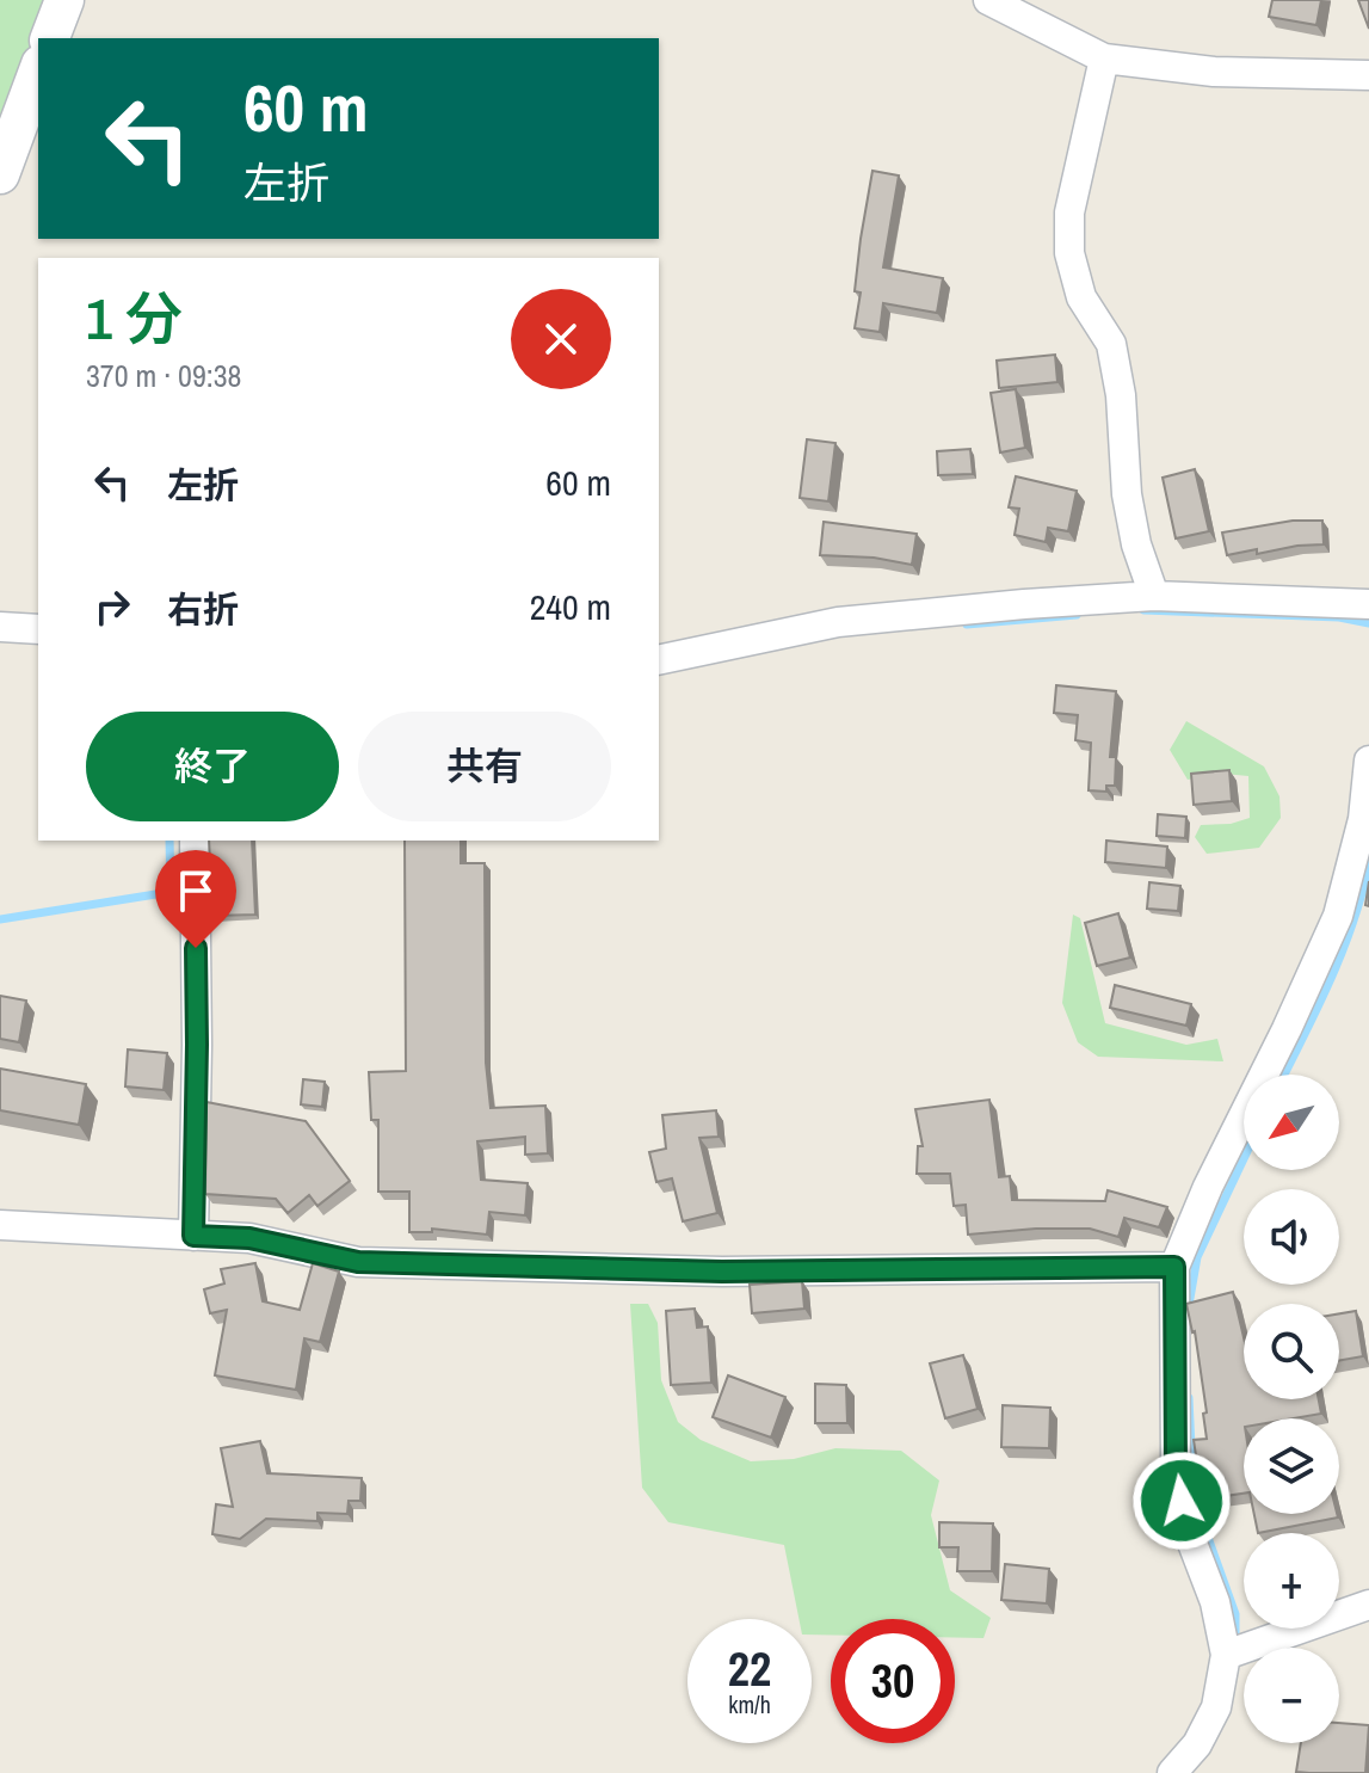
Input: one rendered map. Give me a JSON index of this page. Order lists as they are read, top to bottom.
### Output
{
  "north": "bottom left",
  "page": {
    "turn": ["60 m", "左折"],
    "heading": ["1 分", "370 m · 09:38"],
    "list": [
      {
        "name": "左折",
        "value": "60 m"
      },
      {
        "name": "右折",
        "value": "240 m"
      }
    ],
    "buttons": ["終了", "共有"],
    "map_buttons": ["+", "−"],
    "speed": "22 km/h",
    "limit": "30"
  }
}
